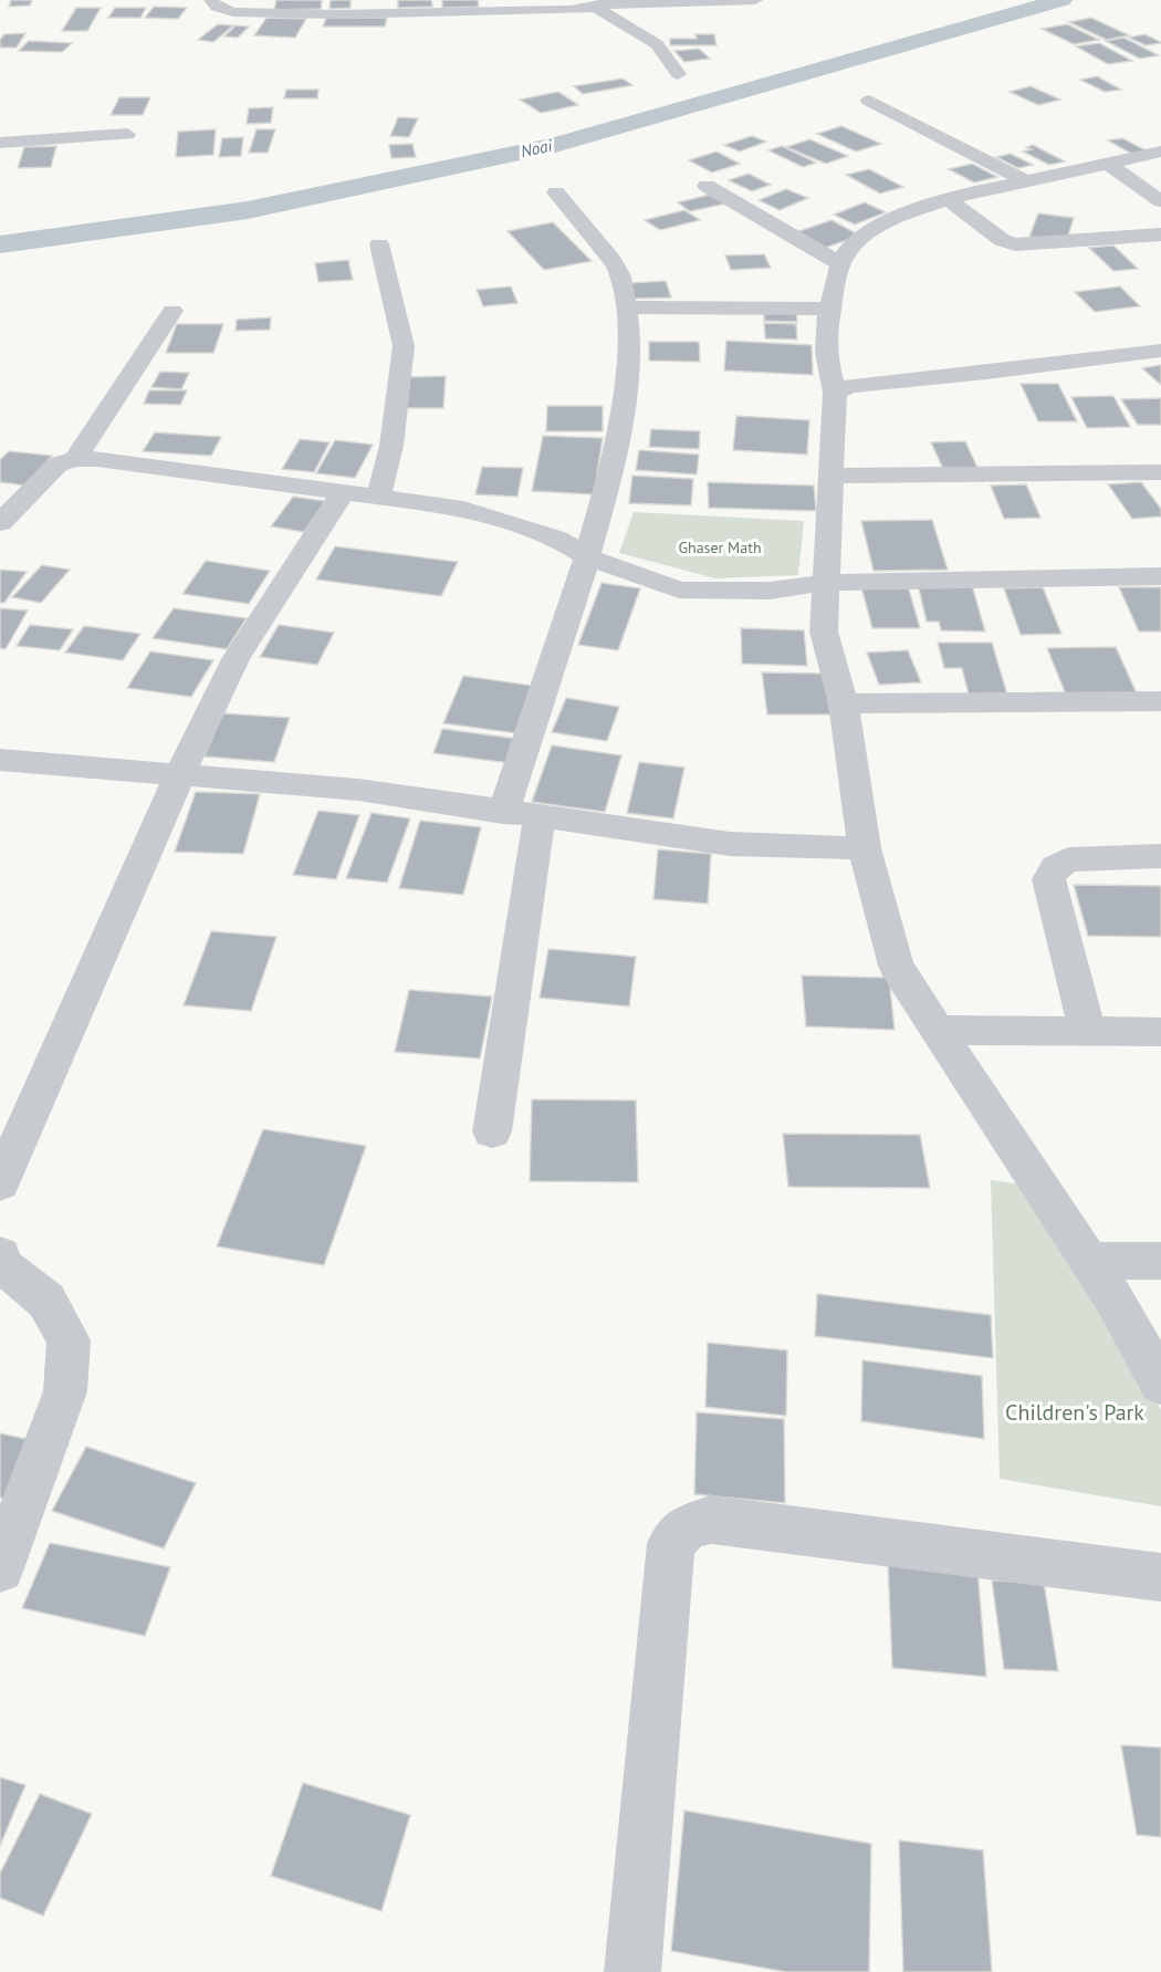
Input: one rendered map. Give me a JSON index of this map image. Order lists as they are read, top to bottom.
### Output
{
  "water": ["Noai"],
  "parks": ["Ghaser Math", "Children's Park"]
}
